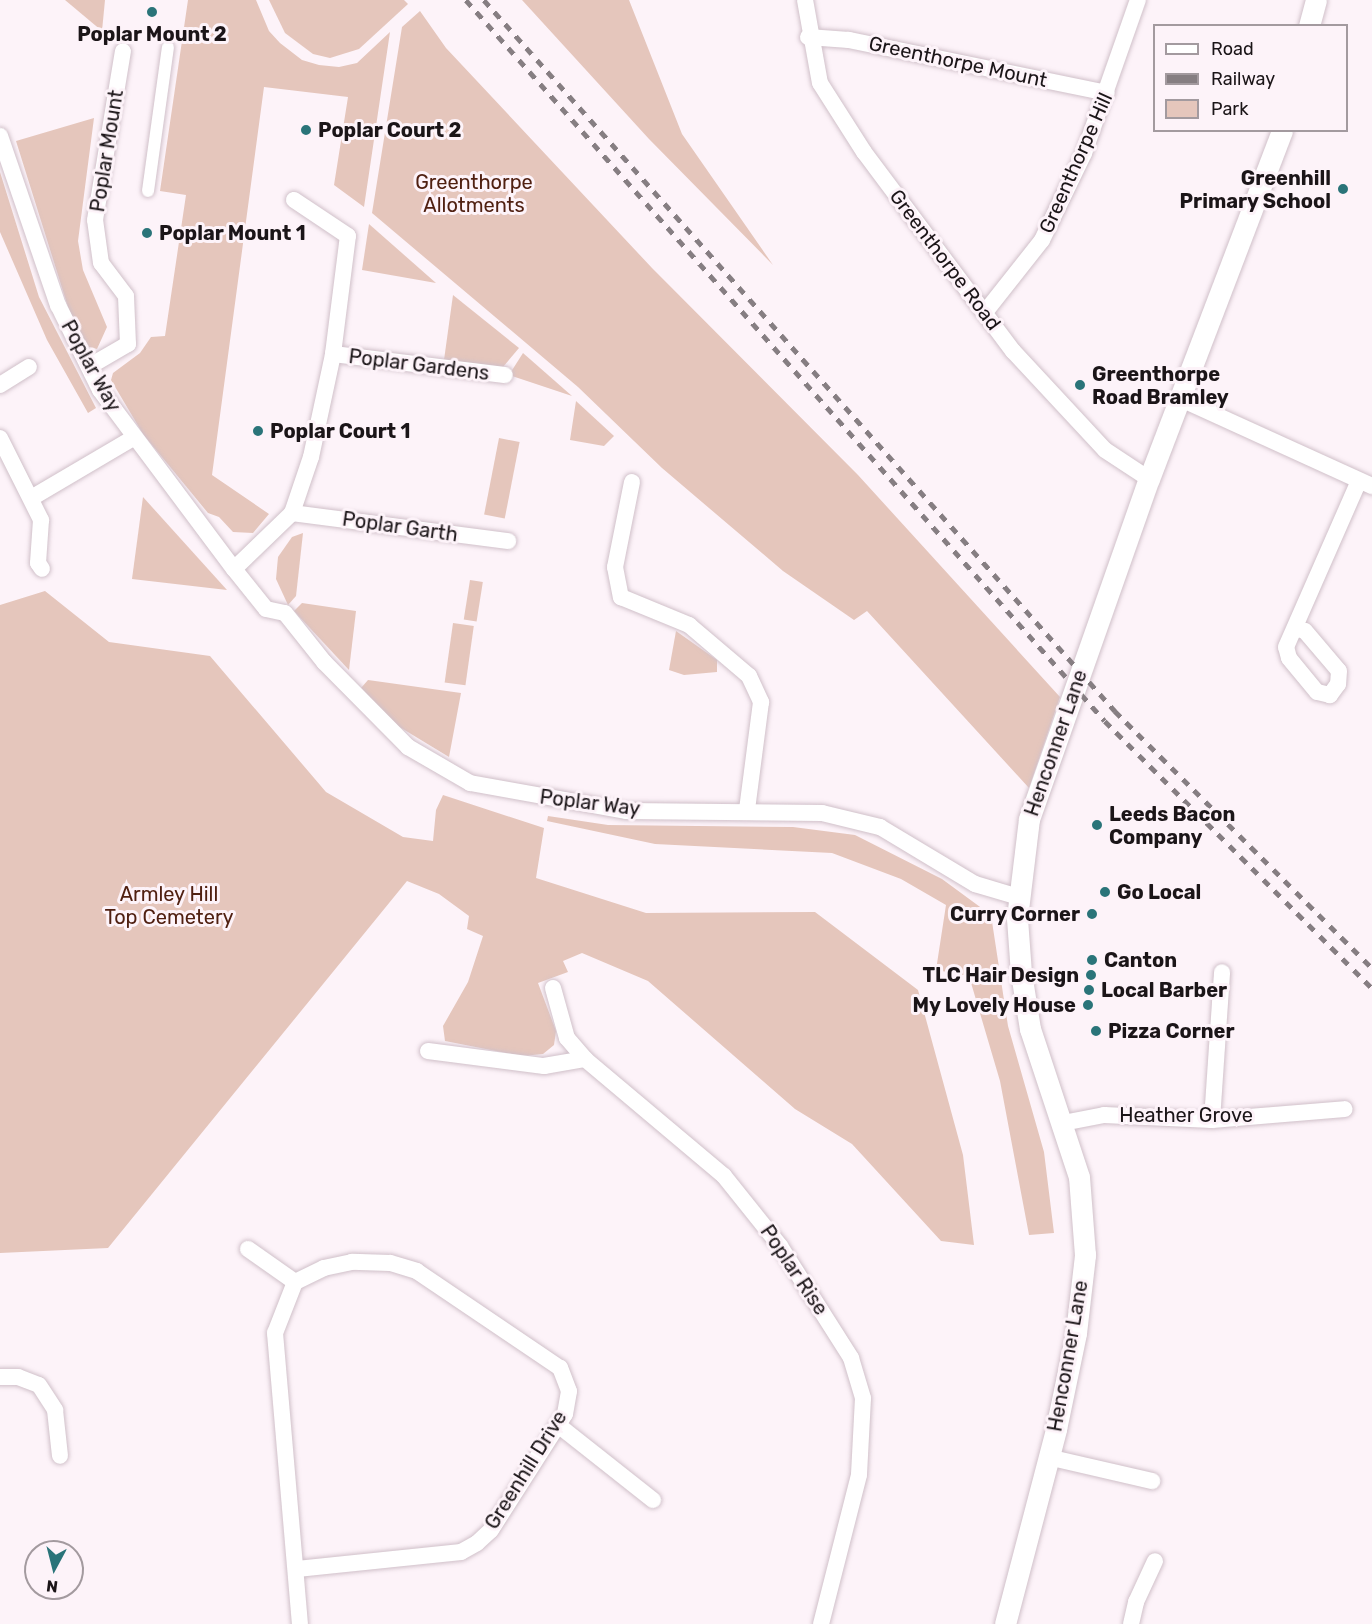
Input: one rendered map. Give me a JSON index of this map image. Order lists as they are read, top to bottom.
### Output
{
  "streets": {
    "street": [
      "Greenthorpe Mount",
      "Poplar Mount",
      "Greenthorpe Hill",
      "Greenthorpe Road",
      "Poplar Gardens",
      "Poplar Way",
      "Poplar Garth",
      "Henconner Lane",
      "Heather Grove",
      "Poplar Rise",
      "Greenhill Drive"
    ]
  },
  "crossings": [
    ["Greenthorpe Mount", "Greenthorpe Hill"],
    ["Greenthorpe Mount", "Greenthorpe Road"],
    ["Poplar Mount", "Poplar Way"],
    ["Greenthorpe Hill", "Greenthorpe Road"],
    ["Greenthorpe Road", "Henconner Lane"],
    ["Poplar Way", "Henconner Lane"],
    ["Henconner Lane", "Heather Grove"]
  ],
  "parks": ["Greenthorpe Allotments", "Armley Hill Top Cemetery"],
  "places": [
    "Poplar Mount 2",
    "Poplar Court 2",
    "Greenhill Primary School",
    "Poplar Mount 1",
    "Greenthorpe Road Bramley",
    "Poplar Court 1",
    "Leeds Bacon Company",
    "Go Local",
    "Curry Corner",
    "Canton",
    "TLC Hair Design",
    "Local Barber",
    "My Lovely House",
    "Pizza Corner"
  ],
  "legend": ["Road", "Railway", "Park"],
  "north": "bottom"
}
